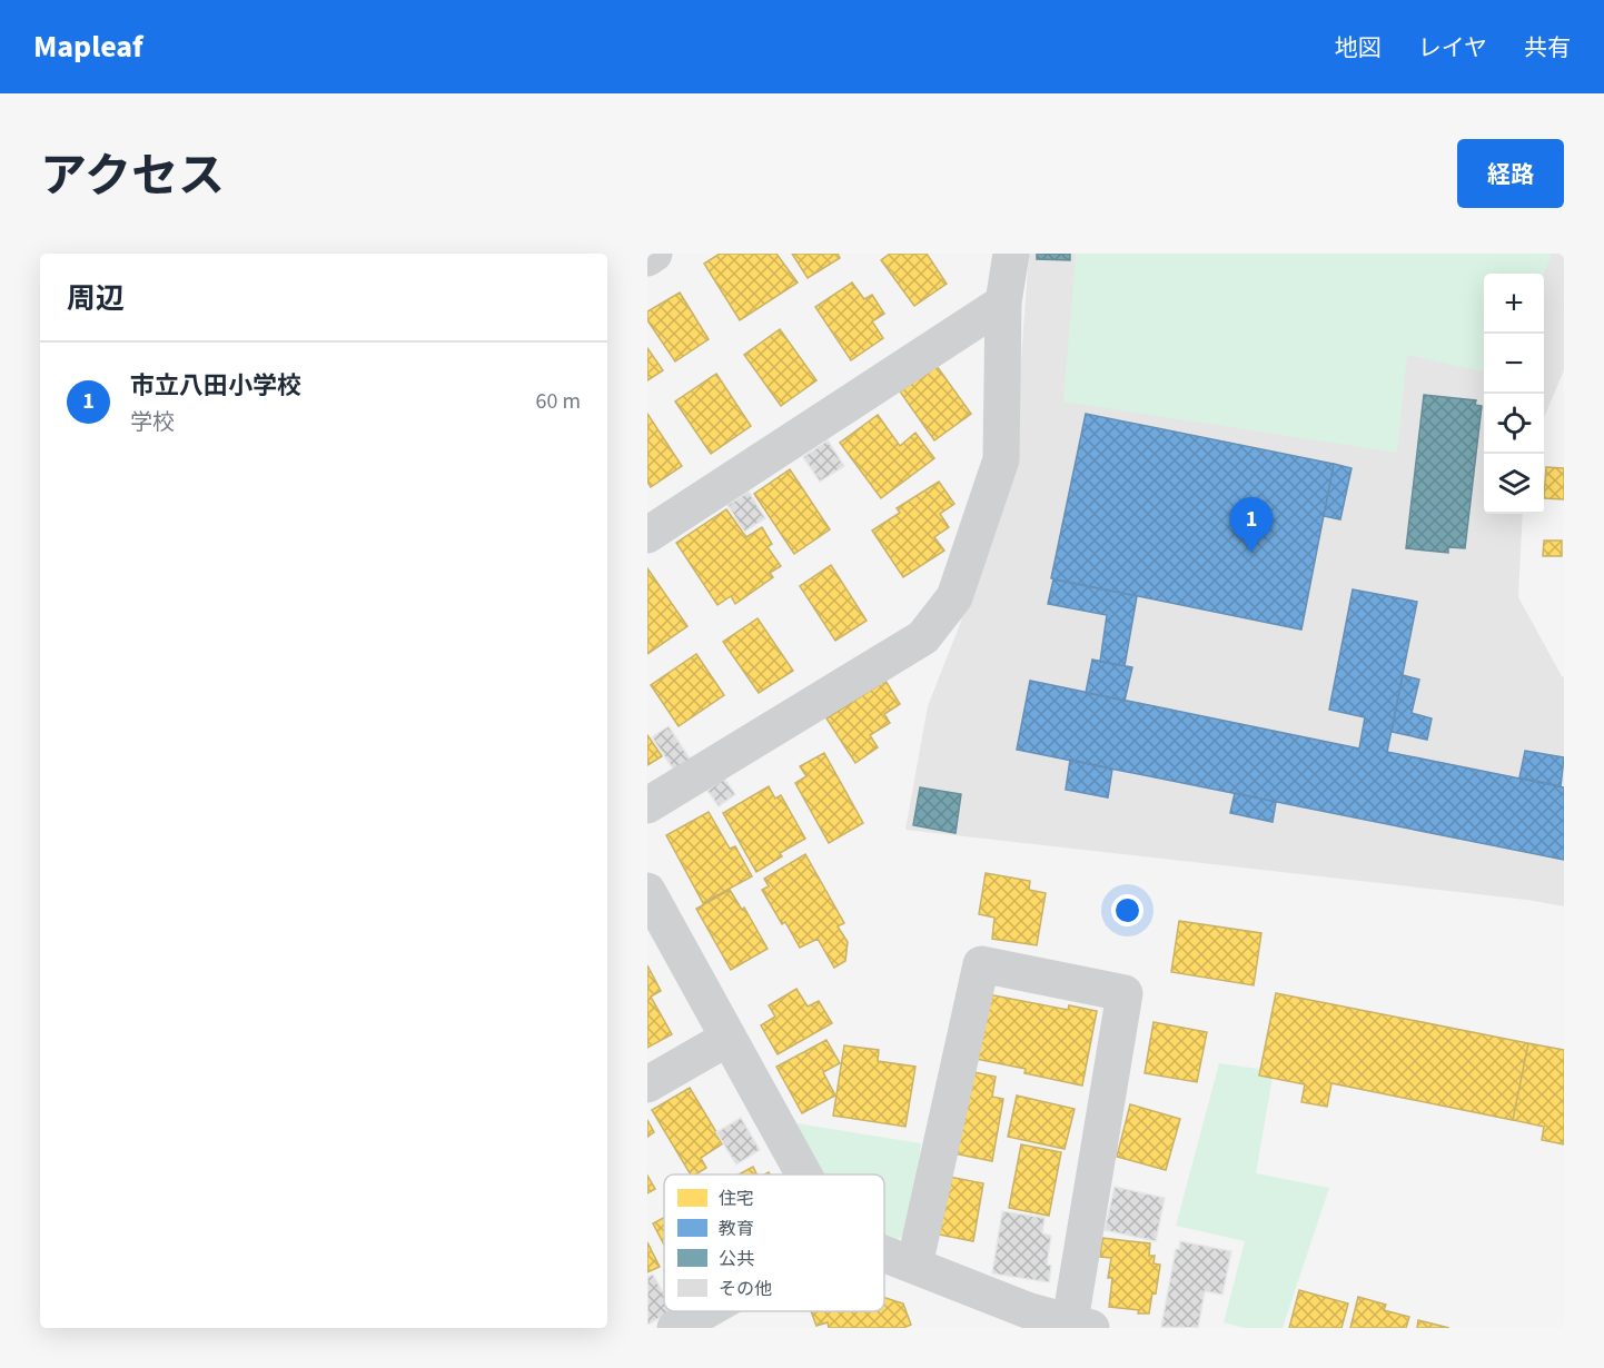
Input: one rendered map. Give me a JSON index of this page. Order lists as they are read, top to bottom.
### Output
{
  "legend": [
    "住宅",
    "教育",
    "公共",
    "その他"
  ],
  "page": {
    "header": "Mapleaf",
    "nav": ["地図", "レイヤ", "共有"],
    "title": "アクセス",
    "buttons": "経路",
    "heading": "周辺",
    "map_buttons": ["+", "−"],
    "list": [
      {
        "mark": "1",
        "name": "市立八田小学校",
        "note": "学校",
        "value": "60 m"
      }
    ],
    "pins": "1"
  }
}
